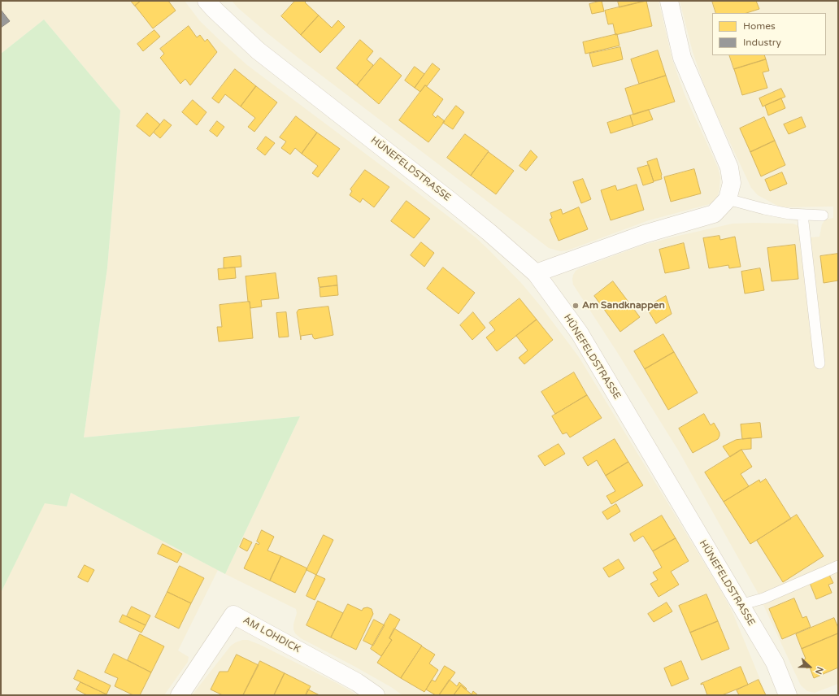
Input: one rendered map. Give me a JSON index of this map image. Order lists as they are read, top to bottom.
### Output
{
  "streets": {
    "street": ["HÜNEFELDSTRASSE", "AM LOHDICK"]
  },
  "places": ["Am Sandknappen"],
  "legend": ["Homes", "Industry"],
  "north": "right"
}
